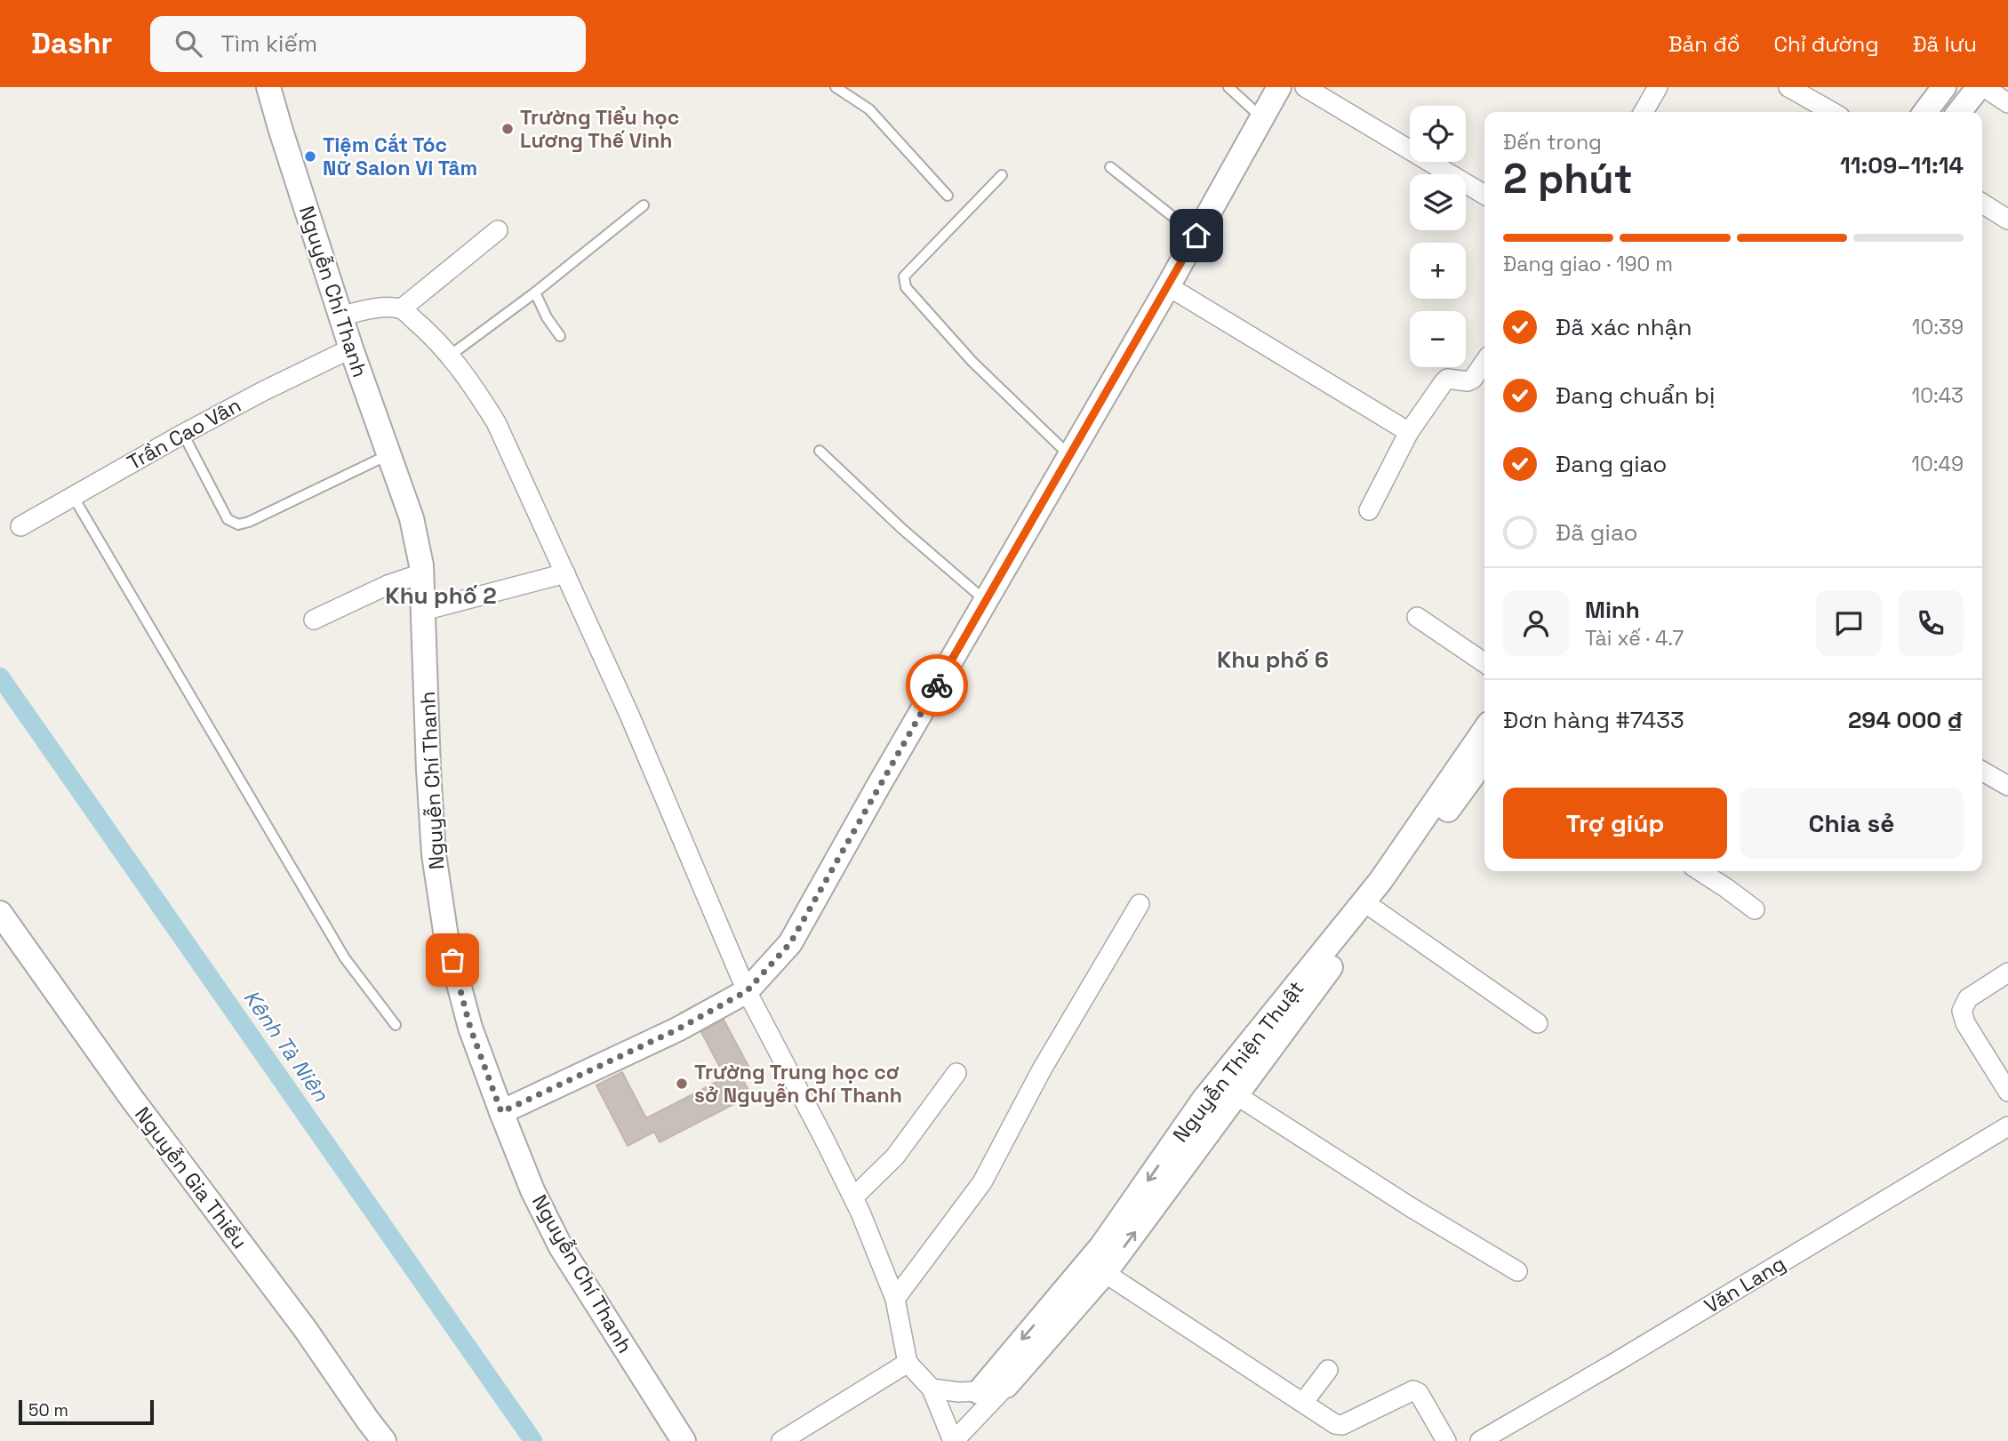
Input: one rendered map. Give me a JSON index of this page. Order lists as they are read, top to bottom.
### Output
{
  "streets": {
    "street": [
      "Nguyễn Chí Thanh",
      "Trần Cao Vân",
      "Nguyễn Thiện Thuật",
      "Nguyễn Gia Thiều",
      "Văn Lang"
    ]
  },
  "crossings": [
    ["Nguyễn Chí Thanh", "Trần Cao Vân"]
  ],
  "districts": ["Khu phố 2", "Khu phố 6"],
  "water": ["Kênh Tà Niên"],
  "places": ["Trường Tiểu học Lương Thế Vinh", "Tiệm Cắt Tóc Nữ Salon Vi Tâm", "Trường Trung học cơ sở Nguyễn Chí Thanh"],
  "scale_bar": "50 m",
  "page": {
    "header": "Dashr",
    "search": "Tìm kiếm",
    "nav": ["Bản đồ", "Chỉ đường", "Đã lưu"],
    "map_buttons": ["+", "−"],
    "heading": ["2 phút", "Đến trong", "11:09–11:14"],
    "panel": [
      "Minh",
      "Tài xế · 4.7",
      "Đơn hàng #7433",
      "294 000 ₫"
    ],
    "bar": "Đang giao · 190 m",
    "list": [
      ["Đã xác nhận", "10:39"],
      ["Đang chuẩn bị", "10:43"],
      ["Đang giao", "10:49"],
      "Đã giao"
    ],
    "buttons": ["Trợ giúp", "Chia sẻ"],
    "scale": "50 m"
  }
}
